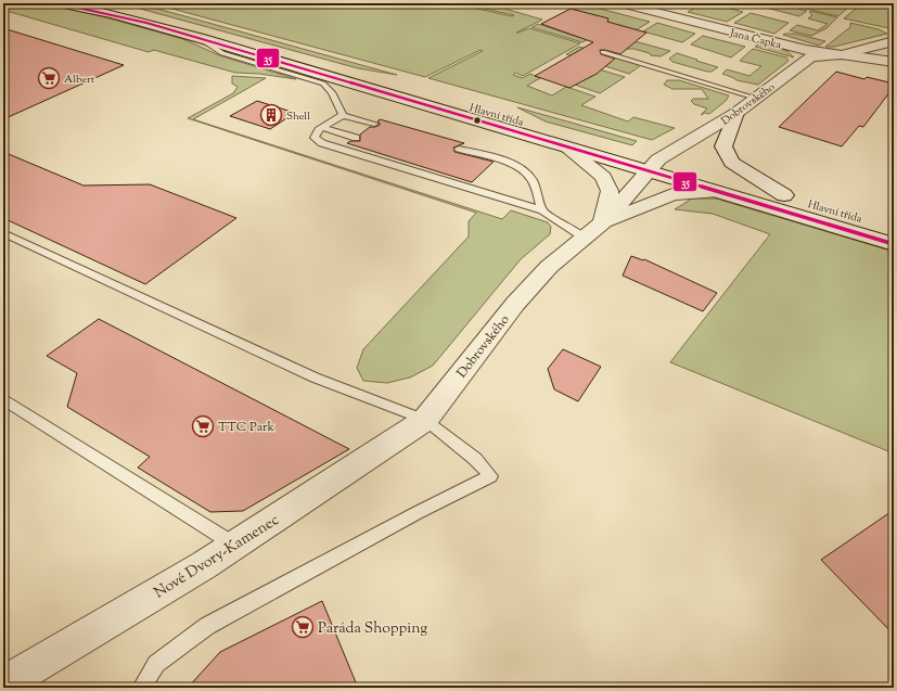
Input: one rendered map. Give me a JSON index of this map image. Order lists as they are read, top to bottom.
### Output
{
  "streets": {
    "main road": [
      "Jana Čapka",
      "Dobrovského",
      "Hlavní třída",
      "Nové Dvory-Kamenec"
    ]
  },
  "crossings": [
    ["Jana Čapka", "Dobrovského"],
    ["Dobrovského", "Hlavní třída"],
    ["Dobrovského", "Nové Dvory-Kamenec"]
  ],
  "places": {
    "supermarket": ["Albert", "TTC Park", "Paráda Shopping"],
    "building": ["Shell"]
  },
  "lines": ["transit line 35"]
}
